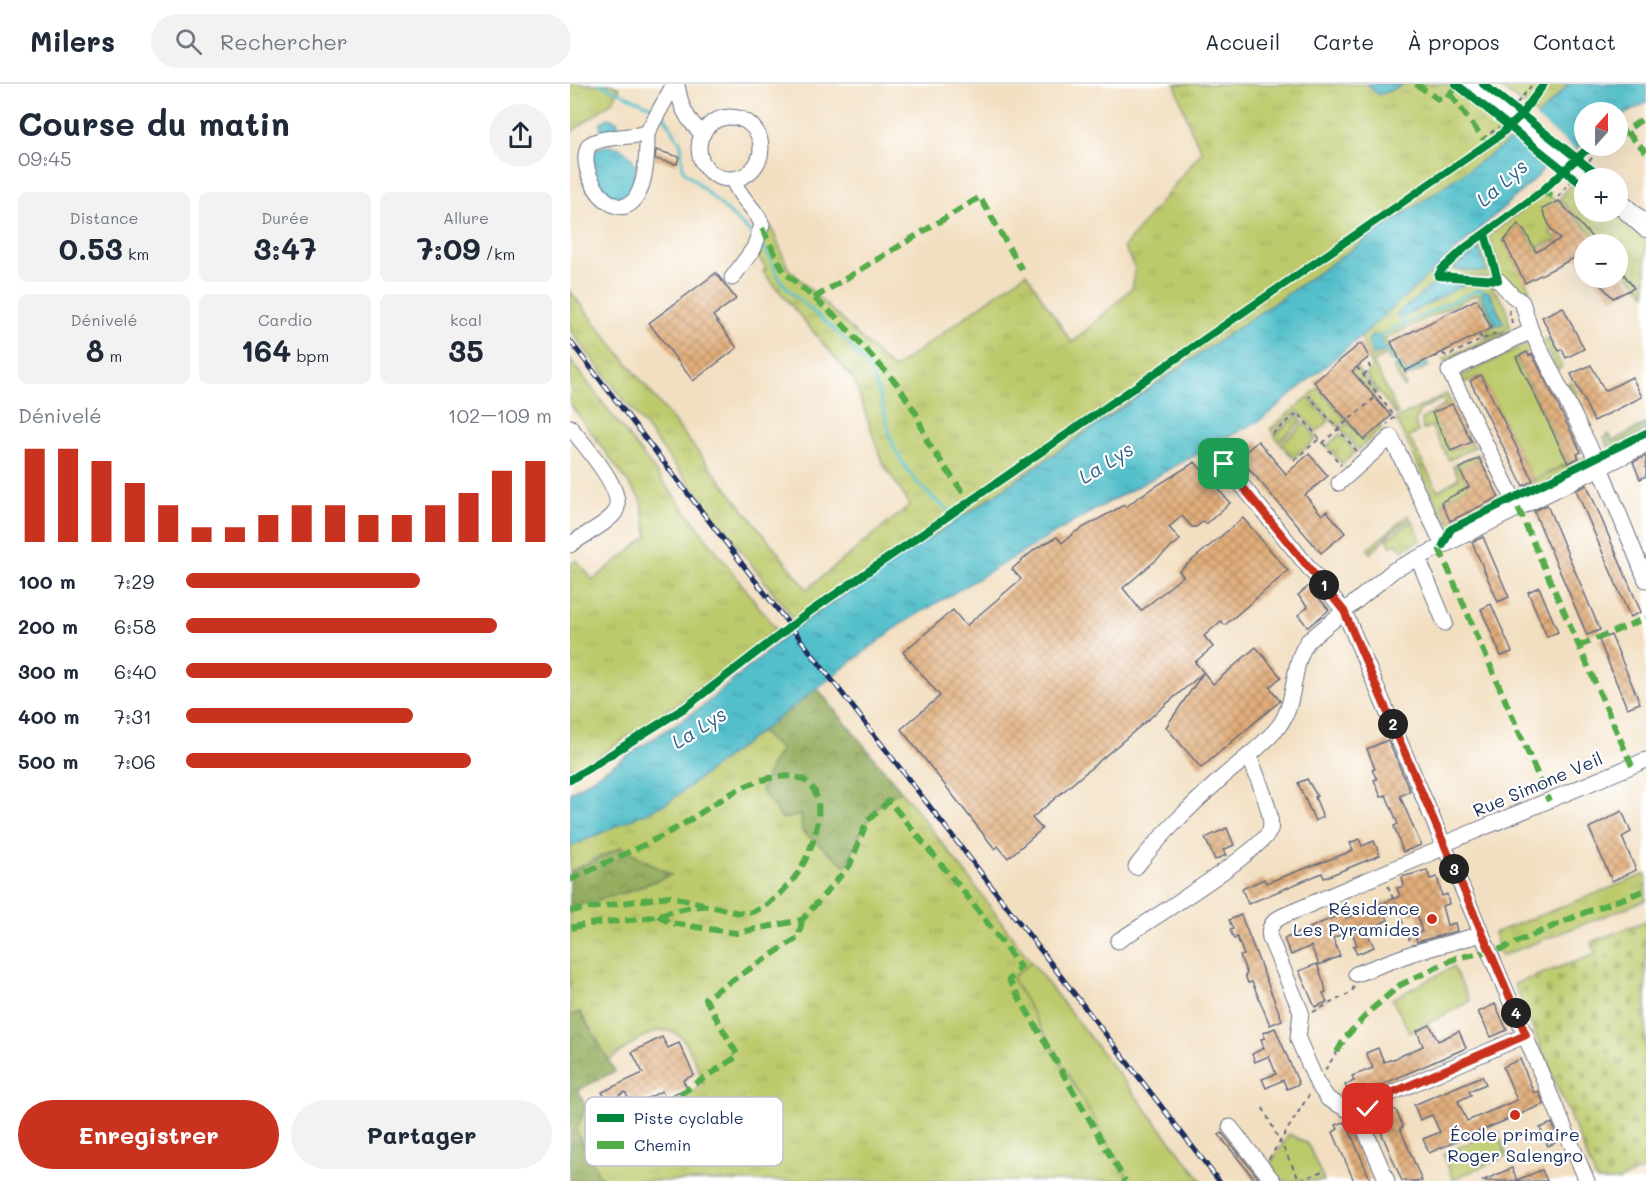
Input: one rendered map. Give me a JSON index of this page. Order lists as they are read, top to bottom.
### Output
{
  "streets": {
    "street": ["Rue Simone Veil"]
  },
  "water": ["La Lys"],
  "places": ["Résidence Les Pyramides", "École primaire Roger Salengro"],
  "legend": ["Piste cyclable", "Chemin"],
  "north": "top",
  "page": {
    "header": "Milers",
    "search": "Rechercher",
    "nav": [
      "Accueil",
      "Carte",
      "À propos",
      "Contact"
    ],
    "heading": ["Course du matin", "09:45"],
    "map_buttons": ["+", "−"],
    "stats": [
      ["Distance", "0.53 km"],
      ["Durée", "3:47"],
      ["Allure", "7:09 /km"],
      ["Dénivelé", "8 m"],
      ["Cardio", "164 bpm"],
      ["kcal", "35"]
    ],
    "chart": ["Dénivelé", "102–109 m"],
    "list": [
      {
        "name": "100 m",
        "note": "7:29"
      },
      {
        "name": "200 m",
        "note": "6:58"
      },
      {
        "name": "300 m",
        "note": "6:40"
      },
      {
        "name": "400 m",
        "note": "7:31"
      },
      {
        "name": "500 m",
        "note": "7:06"
      }
    ],
    "pins": [
      "1",
      "2",
      "3",
      "4"
    ],
    "buttons": ["Enregistrer", "Partager"]
  }
}
